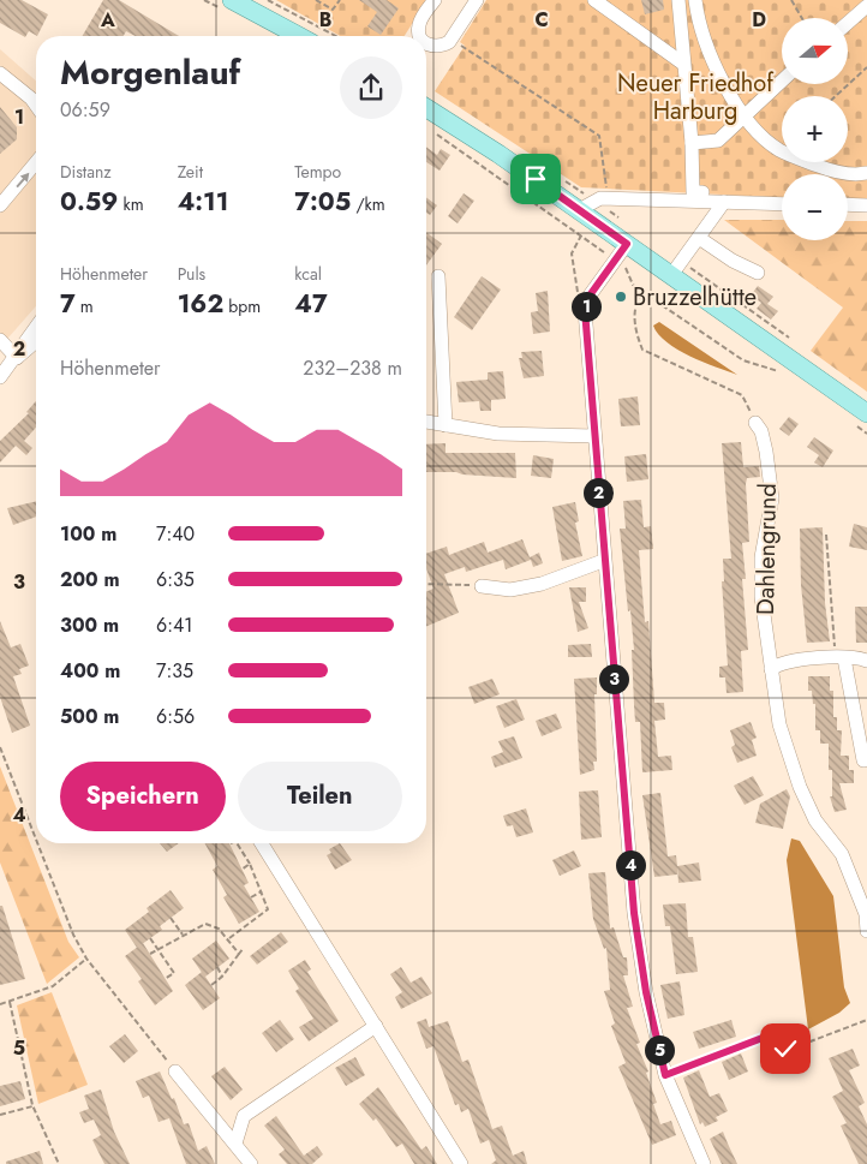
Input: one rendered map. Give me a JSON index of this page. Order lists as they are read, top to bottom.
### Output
{
  "streets": {
    "street": ["Dahlengrund"]
  },
  "parks": ["Neuer Friedhof Harburg"],
  "places": ["Bruzzelhütte"],
  "north": "right",
  "page": {
    "map_buttons": ["+", "−"],
    "heading": ["Morgenlauf", "06:59"],
    "stats": [
      ["Distanz", "0.59 km"],
      ["Zeit", "4:11"],
      ["Tempo", "7:05 /km"],
      ["Höhenmeter", "7 m"],
      ["Puls", "162 bpm"],
      ["kcal", "47"]
    ],
    "pins": [
      "1",
      "2",
      "3",
      "4",
      "5"
    ],
    "chart": ["Höhenmeter", "232–238 m"],
    "list": [
      {
        "name": "100 m",
        "note": "7:40"
      },
      {
        "name": "200 m",
        "note": "6:35"
      },
      {
        "name": "300 m",
        "note": "6:41"
      },
      {
        "name": "400 m",
        "note": "7:35"
      },
      {
        "name": "500 m",
        "note": "6:56"
      }
    ],
    "buttons": ["Speichern", "Teilen"]
  },
  "grid": {
    "columns": [
      "A",
      "B",
      "C",
      "D"
    ],
    "rows": [
      "1",
      "2",
      "3",
      "4",
      "5"
    ]
  }
}
